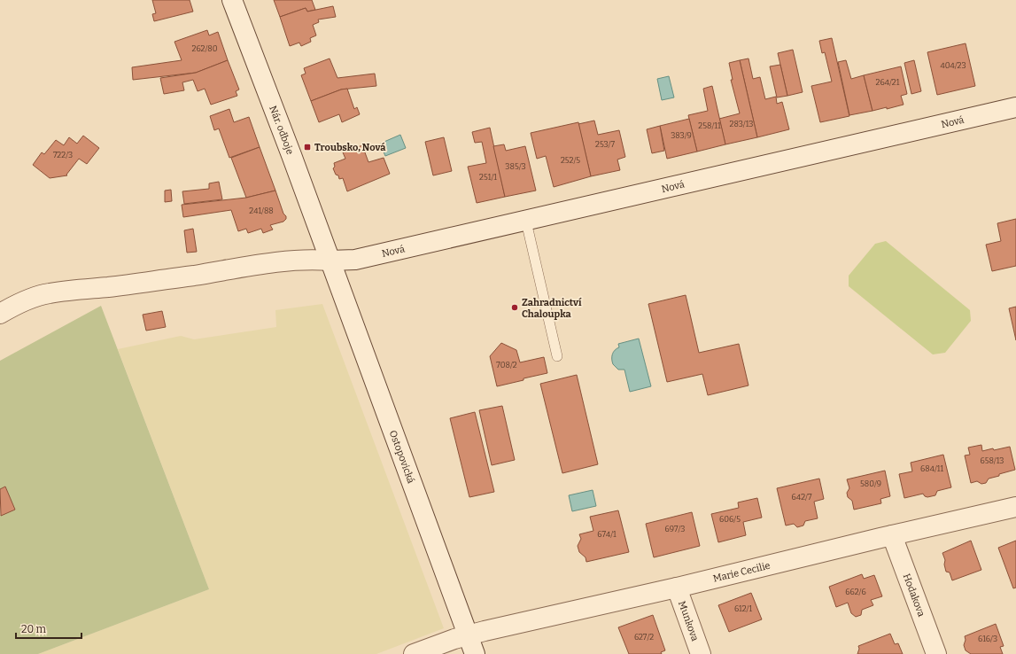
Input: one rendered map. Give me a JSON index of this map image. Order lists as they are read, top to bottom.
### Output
{
  "streets": {
    "street": [
      "Nová",
      "Nár. odboje",
      "Ostopovická",
      "Marie Cecilie",
      "Hodakova",
      "Munkova"
    ]
  },
  "crossings": [
    ["Nová", "Nár. odboje"],
    ["Nová", "Ostopovická"],
    ["Nár. odboje", "Ostopovická"],
    ["Ostopovická", "Marie Cecilie"],
    ["Marie Cecilie", "Hodakova"],
    ["Marie Cecilie", "Munkova"]
  ],
  "places": {
    "transit": ["Troubsko, Nová"],
    "other": ["Zahradnictví Chaloupka"]
  },
  "house_numbers": [
    "262/80",
    "404/23",
    "264/21",
    "283/13",
    "258/11",
    "383/9",
    "253/7",
    "722/3",
    "252/5",
    "385/3",
    "251/1",
    "241/88",
    "708/2",
    "658/13",
    "684/11",
    "580/9",
    "642/7",
    "606/5",
    "697/3",
    "674/1",
    "662/6",
    "612/1",
    "627/2",
    "616/3"
  ],
  "scale_bar": "20 m"
}
